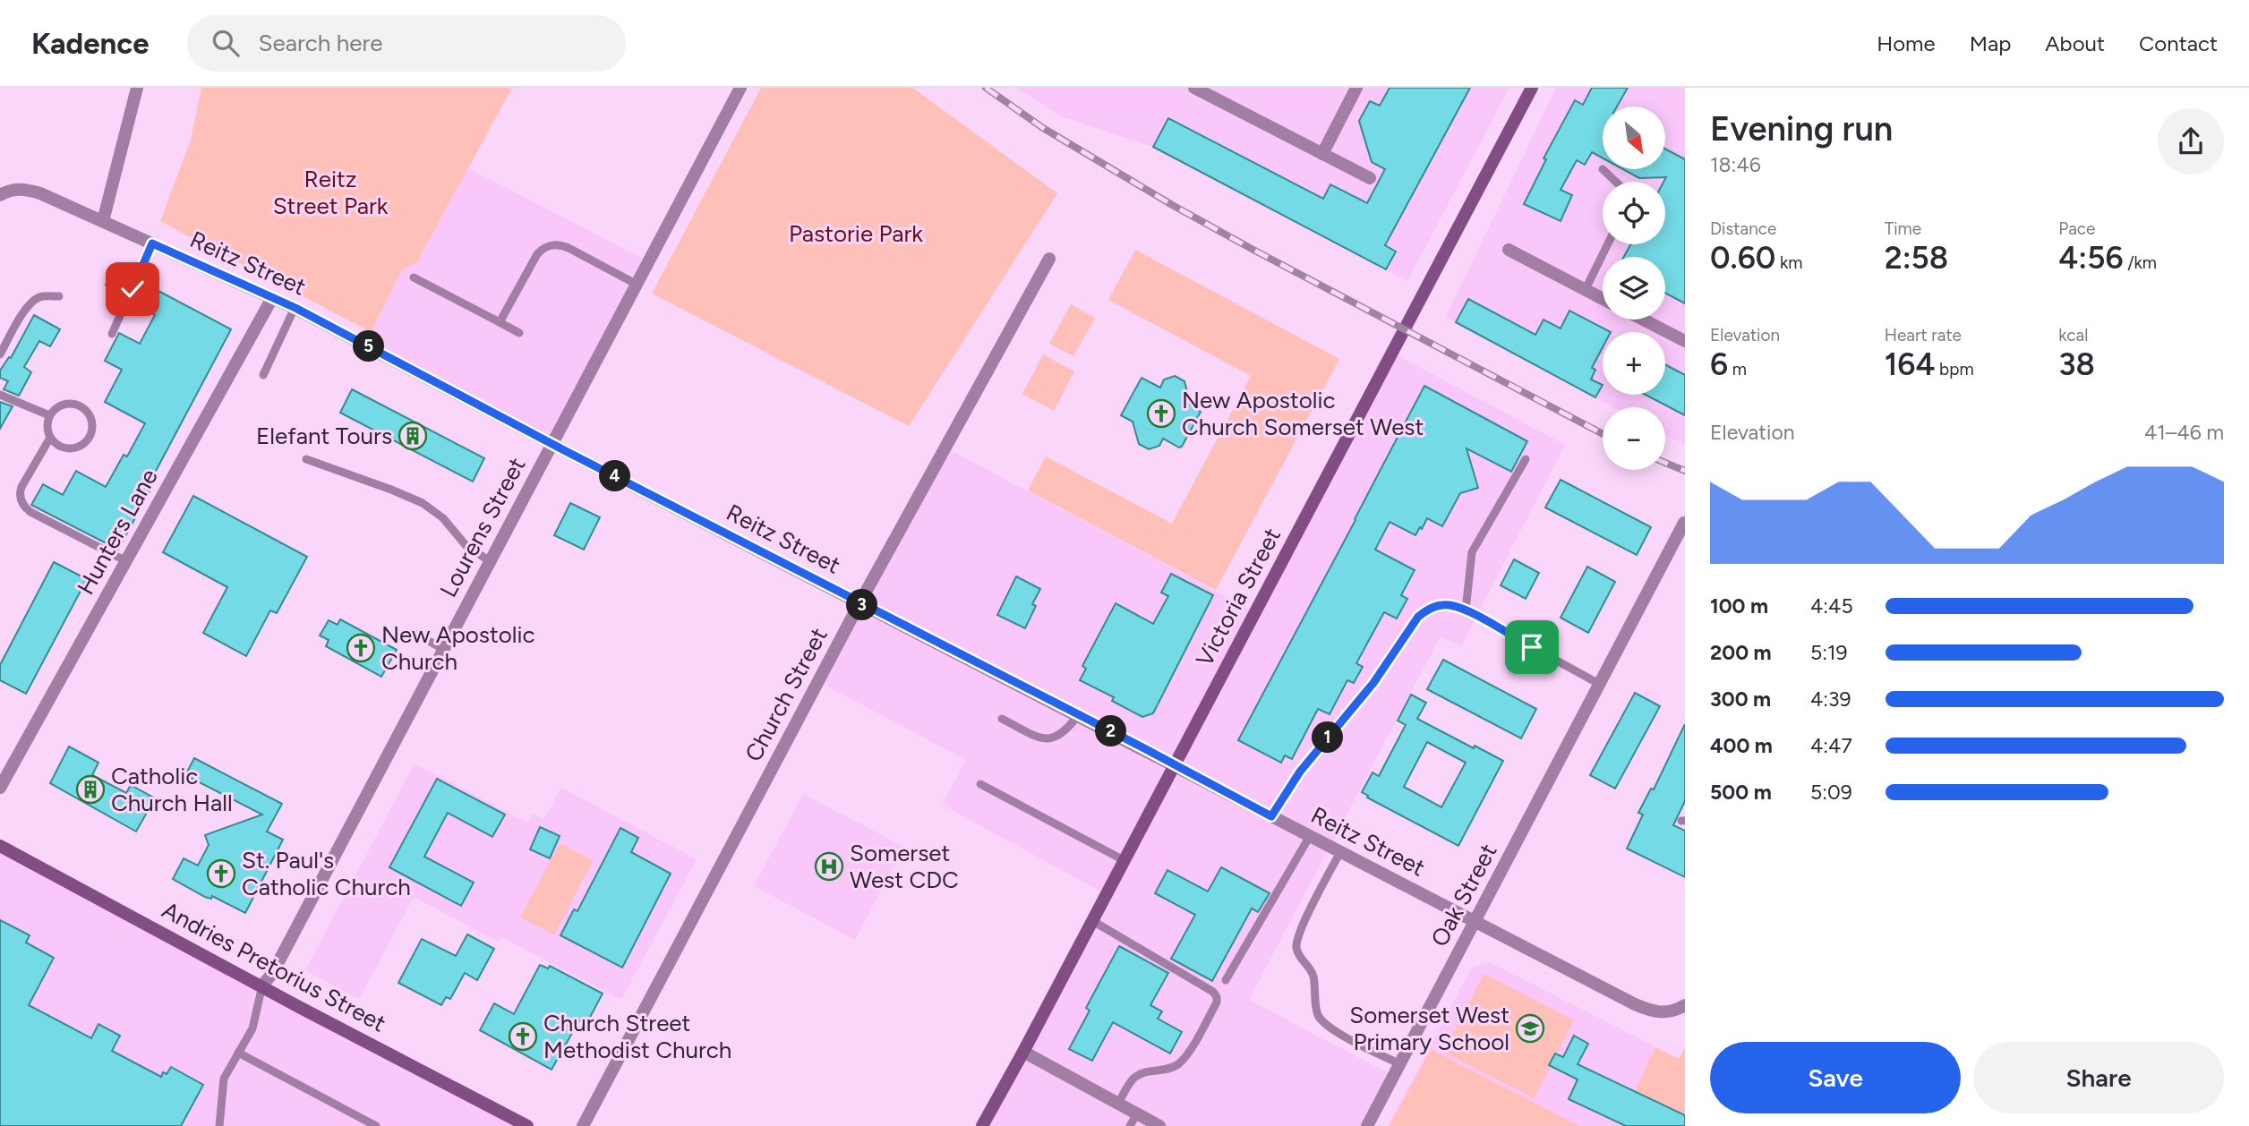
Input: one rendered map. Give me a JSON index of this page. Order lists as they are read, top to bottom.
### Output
{
  "streets": {
    "main road": ["Victoria Street", "Andries Pretorius Street"],
    "street": [
      "Reitz Street",
      "Lourens Street",
      "Hunters Lane",
      "Church Street",
      "Oak Street"
    ]
  },
  "crossings": [
    ["Reitz Street", "Lourens Street"],
    ["Reitz Street", "Hunters Lane"],
    ["Reitz Street", "Victoria Street"],
    ["Reitz Street", "Church Street"],
    ["Reitz Street", "Oak Street"],
    ["Lourens Street", "Andries Pretorius Street"]
  ],
  "parks": ["Reitz Street Park", "Pastorie Park"],
  "places": {
    "church": [
      "New Apostolic Church Somerset West",
      "New Apostolic Church",
      "St. Paul's Catholic Church",
      "Church Street Methodist Church"
    ],
    "building": ["Elefant Tours", "Catholic Church Hall"],
    "hospital": ["Somerset West CDC"],
    "school or university": ["Somerset West Primary School"]
  },
  "north": "bottom right",
  "page": {
    "header": "Kadence",
    "search": "Search here",
    "nav": [
      "Home",
      "Map",
      "About",
      "Contact"
    ],
    "heading": ["Evening run", "18:46"],
    "map_buttons": ["+", "−"],
    "stats": [
      ["Distance", "0.60 km"],
      ["Time", "2:58"],
      ["Pace", "4:56 /km"],
      ["Elevation", "6 m"],
      ["Heart rate", "164 bpm"],
      ["kcal", "38"]
    ],
    "pins": [
      "5",
      "4",
      "3",
      "2",
      "1"
    ],
    "chart": ["Elevation", "41–46 m"],
    "list": [
      {
        "name": "100 m",
        "note": "4:45"
      },
      {
        "name": "200 m",
        "note": "5:19"
      },
      {
        "name": "300 m",
        "note": "4:39"
      },
      {
        "name": "400 m",
        "note": "4:47"
      },
      {
        "name": "500 m",
        "note": "5:09"
      }
    ],
    "buttons": ["Save", "Share"]
  }
}
